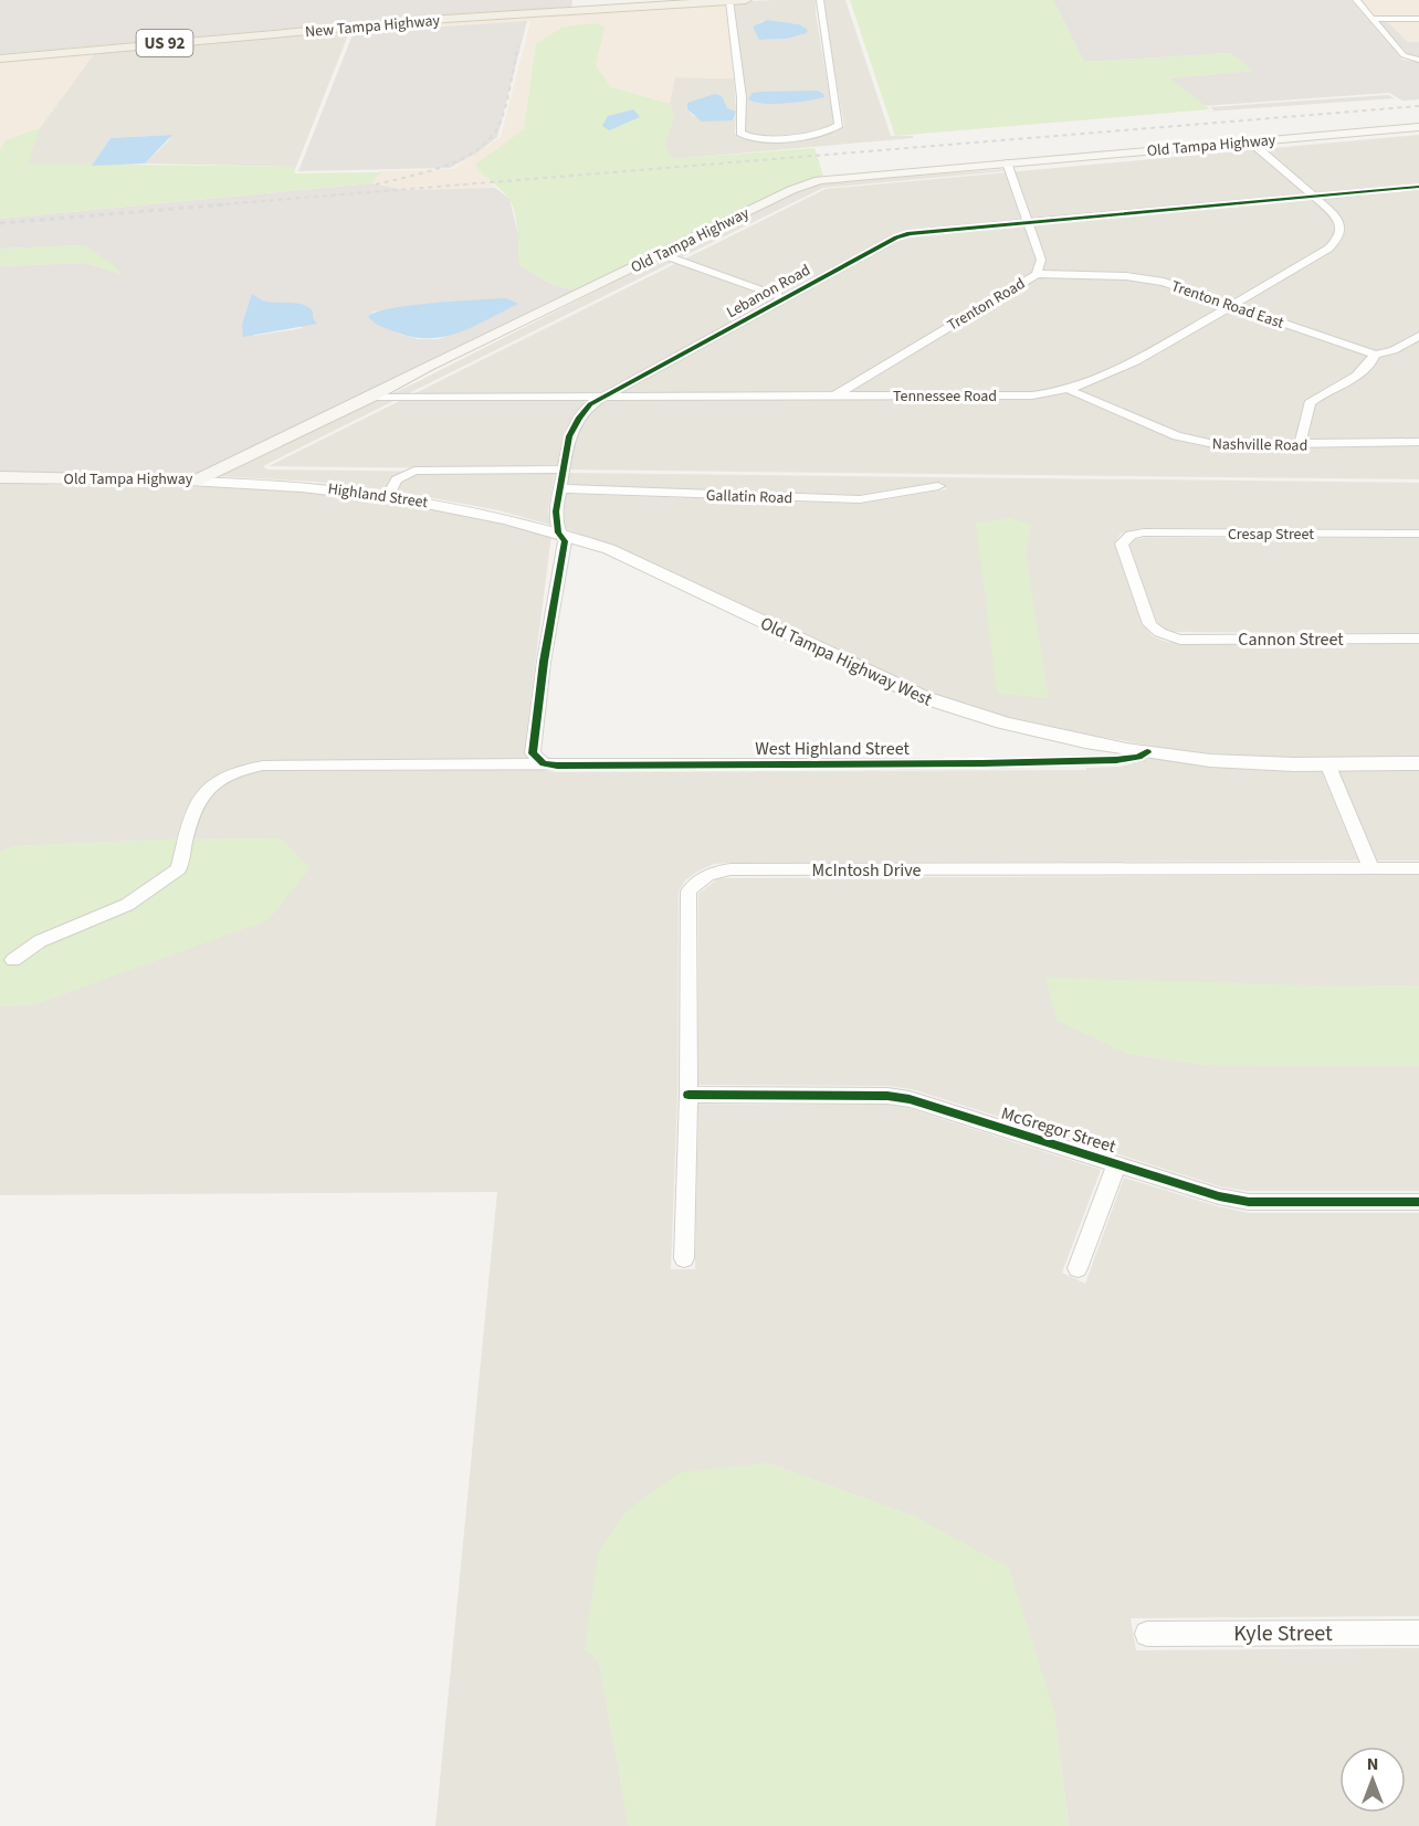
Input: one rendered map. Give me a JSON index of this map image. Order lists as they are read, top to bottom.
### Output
{
  "streets": {
    "main road": ["New Tampa Highway", "US 92", "Old Tampa Highway"],
    "street": [
      "Lebanon Road",
      "Trenton Road",
      "Trenton Road East",
      "Tennessee Road",
      "Nashville Road",
      "Highland Street",
      "Gallatin Road",
      "Cresap Street",
      "Cannon Street",
      "Old Tampa Highway West",
      "West Highland Street",
      "McIntosh Drive",
      "McGregor Street",
      "Kyle Street"
    ]
  },
  "crossings": [
    ["Old Tampa Highway", "Trenton Road"],
    ["Old Tampa Highway", "Tennessee Road"],
    ["Old Tampa Highway", "Highland Street"],
    ["Lebanon Road", "Trenton Road"],
    ["Lebanon Road", "Tennessee Road"],
    ["Lebanon Road", "Highland Street"],
    ["Lebanon Road", "Gallatin Road"],
    ["Lebanon Road", "Old Tampa Highway West"],
    ["Lebanon Road", "West Highland Street"],
    ["Trenton Road", "Trenton Road East"],
    ["Trenton Road", "Tennessee Road"],
    ["Trenton Road East", "Tennessee Road"],
    ["Tennessee Road", "Nashville Road"],
    ["Highland Street", "Old Tampa Highway West"],
    ["Cresap Street", "Cannon Street"],
    ["Old Tampa Highway West", "West Highland Street"],
    ["McIntosh Drive", "McGregor Street"]
  ],
  "north": "top"
}
